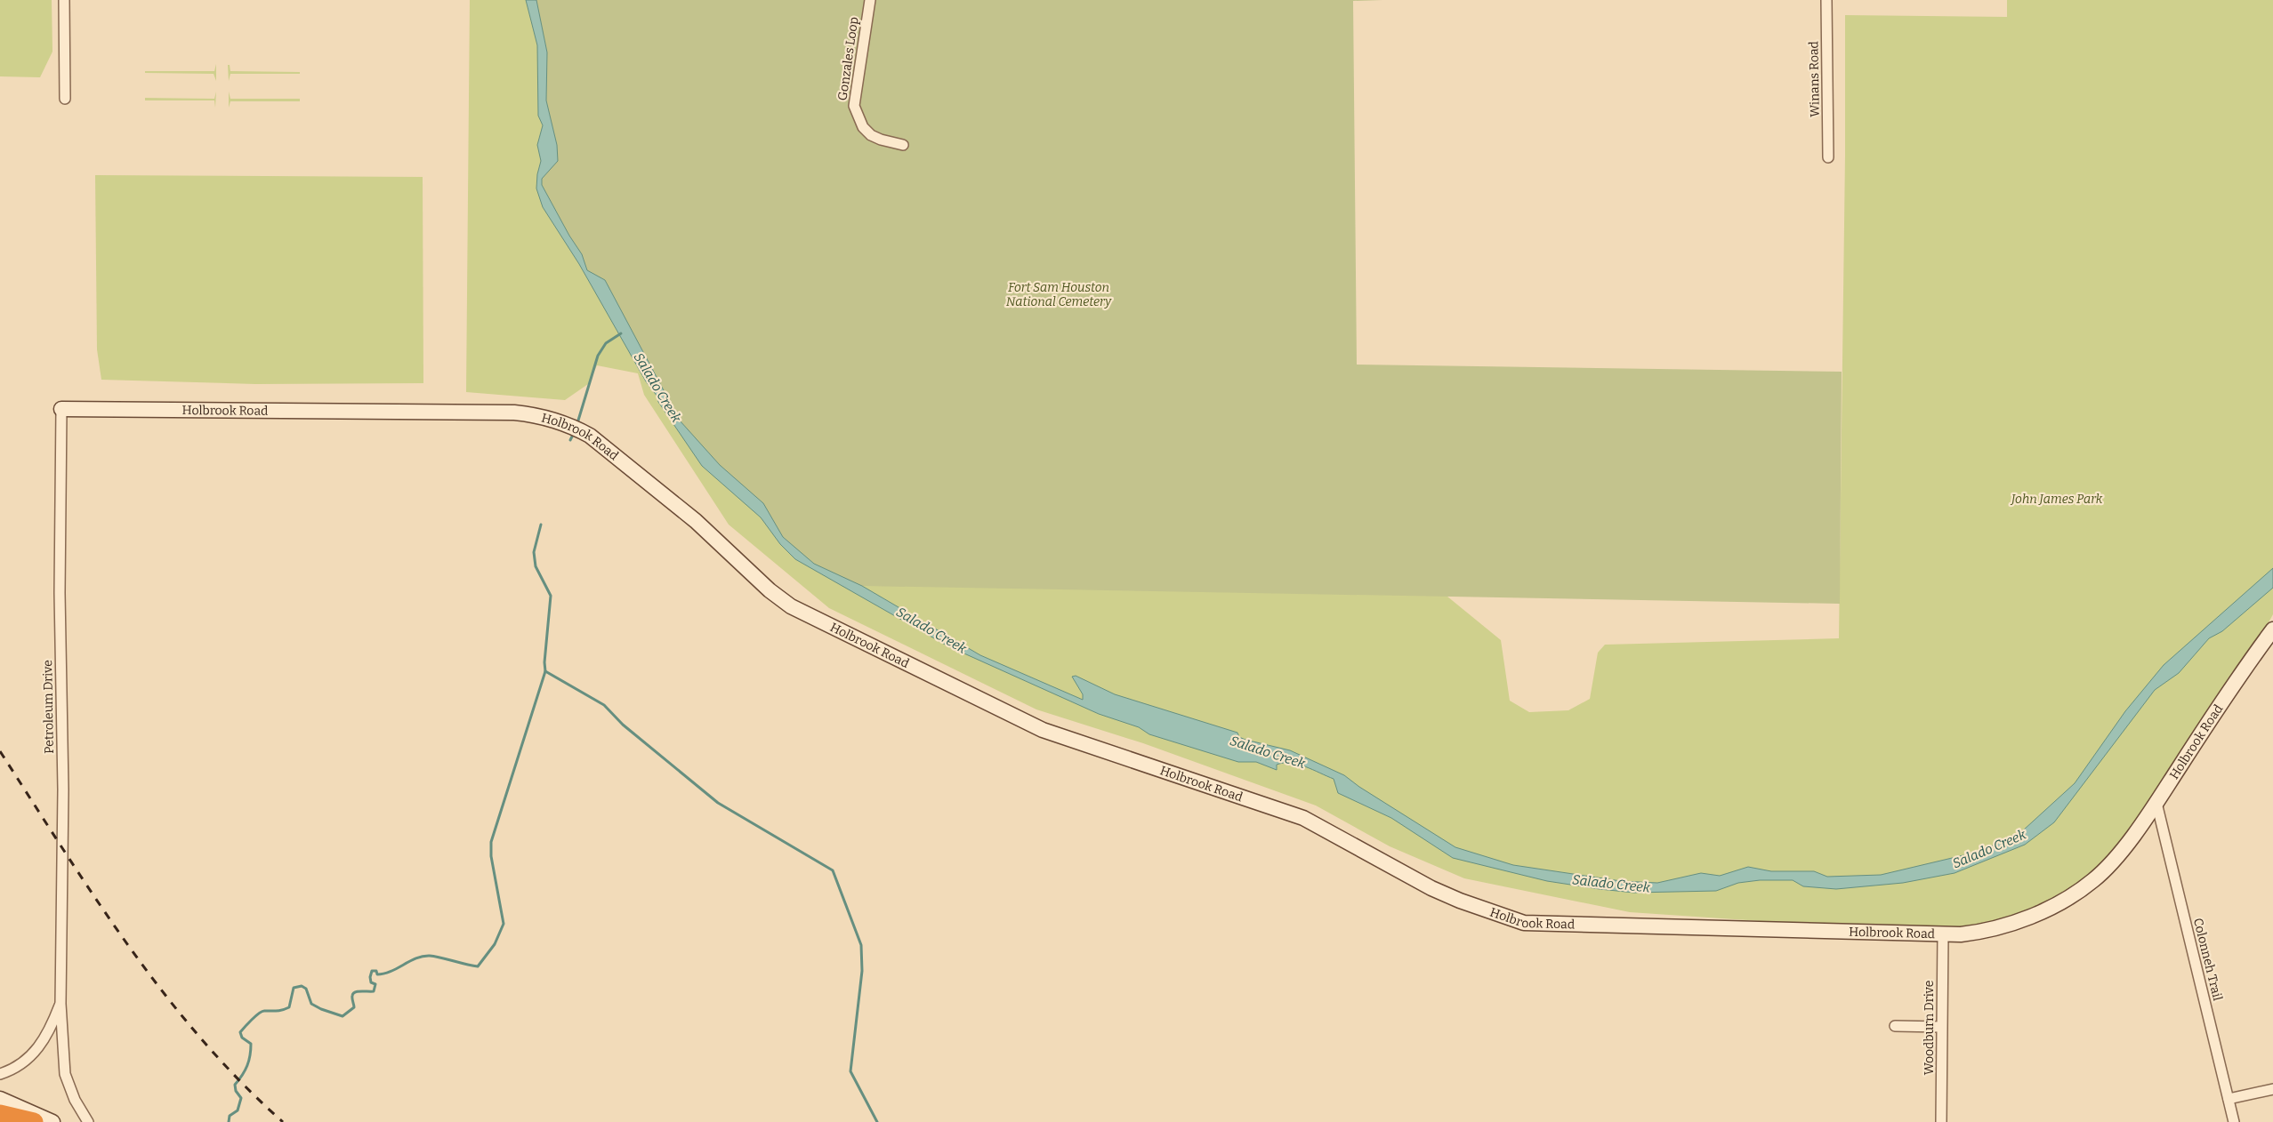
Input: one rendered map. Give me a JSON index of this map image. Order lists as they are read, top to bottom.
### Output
{
  "streets": {
    "street": [
      "Gonzales Loop",
      "Winans Road",
      "Holbrook Road",
      "Petroleum Drive",
      "Colonneh Trail",
      "Woodburn Drive"
    ]
  },
  "crossings": [
    ["Holbrook Road", "Petroleum Drive"],
    ["Holbrook Road", "Colonneh Trail"],
    ["Holbrook Road", "Woodburn Drive"]
  ],
  "water": ["Salado Creek"],
  "parks": ["Fort Sam Houston National Cemetery", "John James Park"]
}
